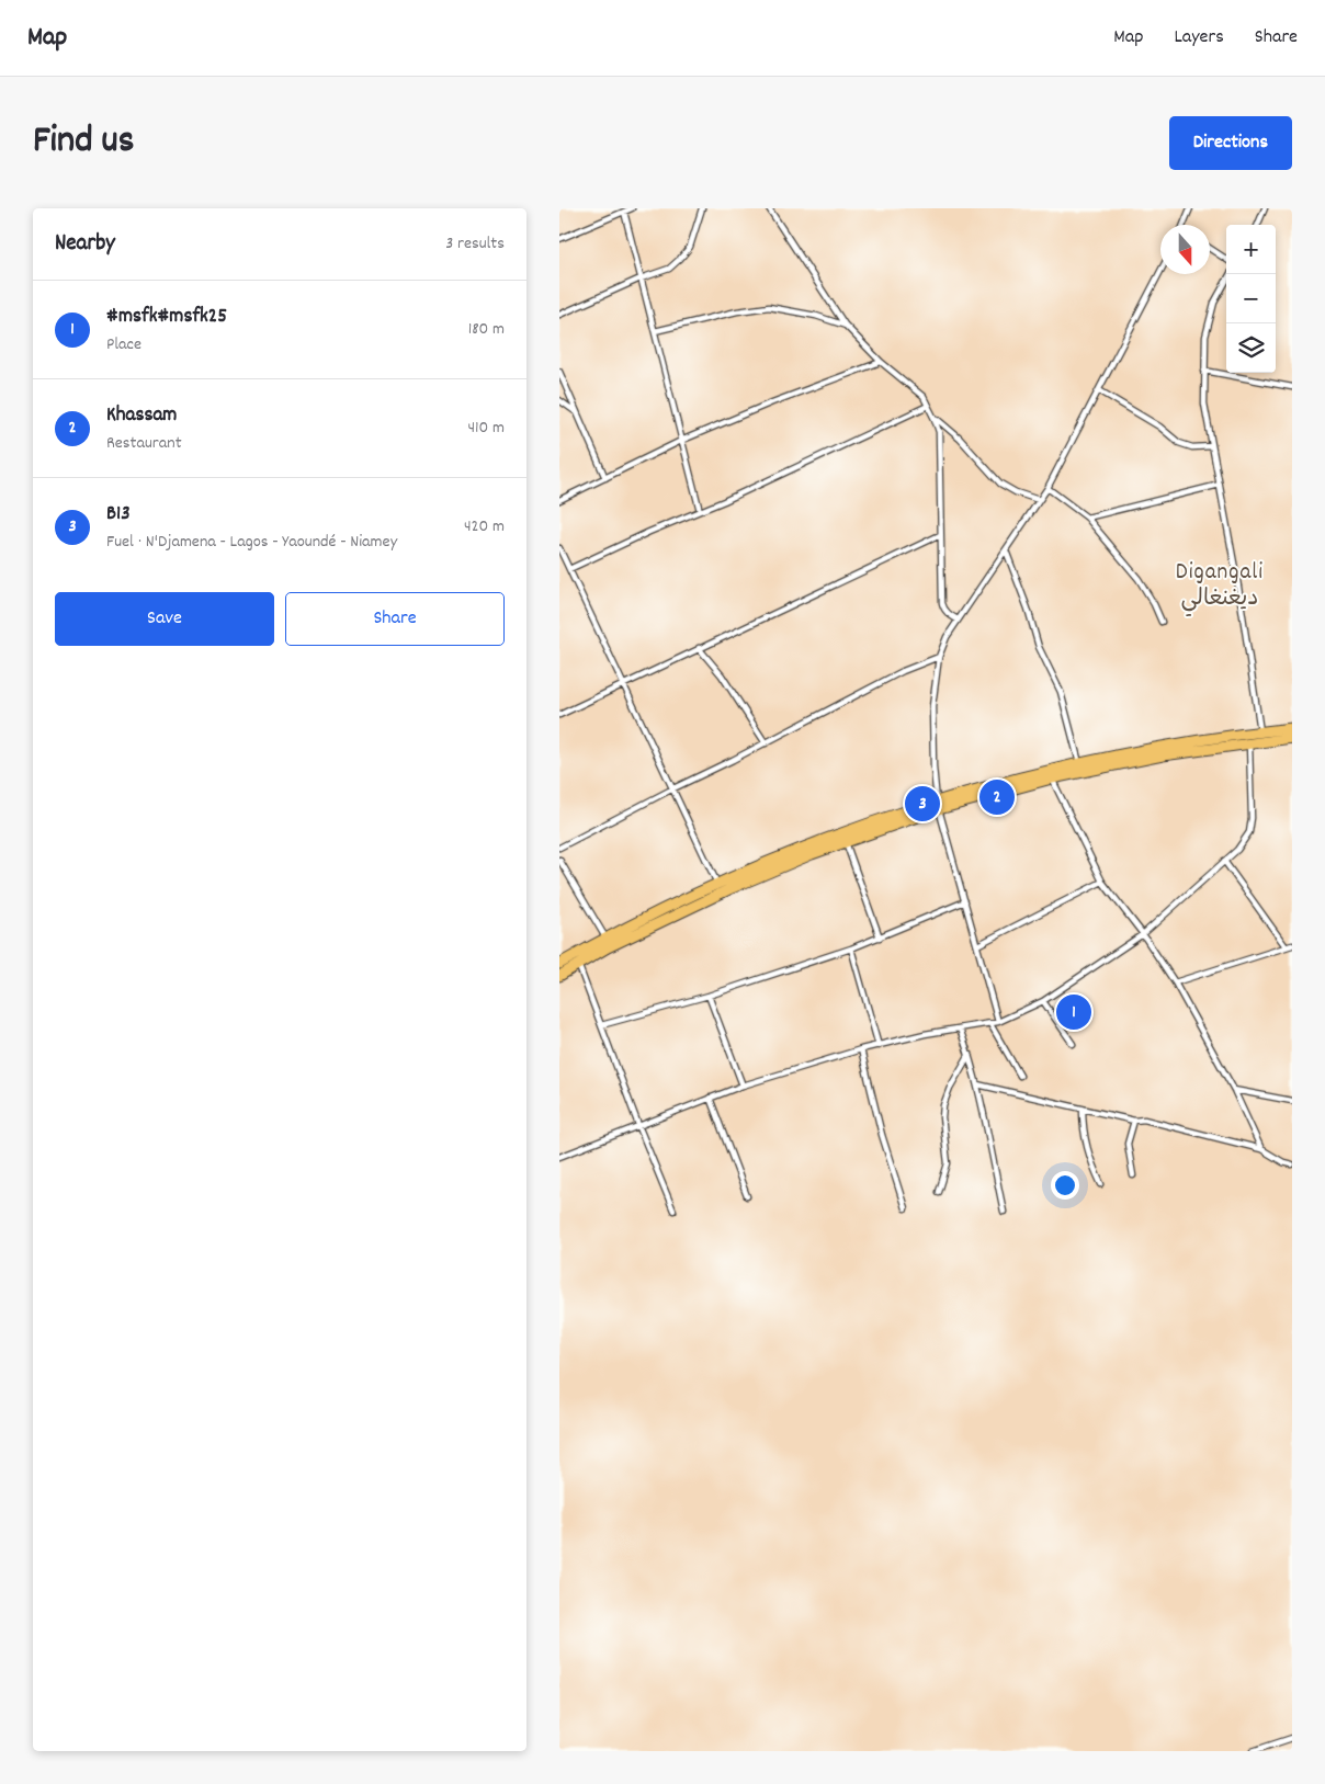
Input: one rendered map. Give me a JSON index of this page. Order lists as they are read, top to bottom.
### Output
{
  "districts": ["Digangali ديغنغالي"],
  "north": "bottom",
  "page": {
    "header": "Map",
    "nav": ["Map", "Layers", "Share"],
    "title": "Find us",
    "buttons": [
      "Directions",
      ["Save", "Share"]
    ],
    "heading": ["Nearby", "3 results"],
    "map_buttons": ["+", "−"],
    "list": [
      {
        "mark": "1",
        "name": "#msfk#msfk25",
        "note": "Place",
        "value": "180 m"
      },
      {
        "mark": "2",
        "name": "Khassam",
        "note": "Restaurant",
        "value": "410 m"
      },
      {
        "mark": "3",
        "name": "B13",
        "note": "Fuel · N'Djamena - Lagos - Yaoundé - Niamey",
        "value": "420 m"
      }
    ],
    "pins": ["2", "3", "1"]
  }
}
